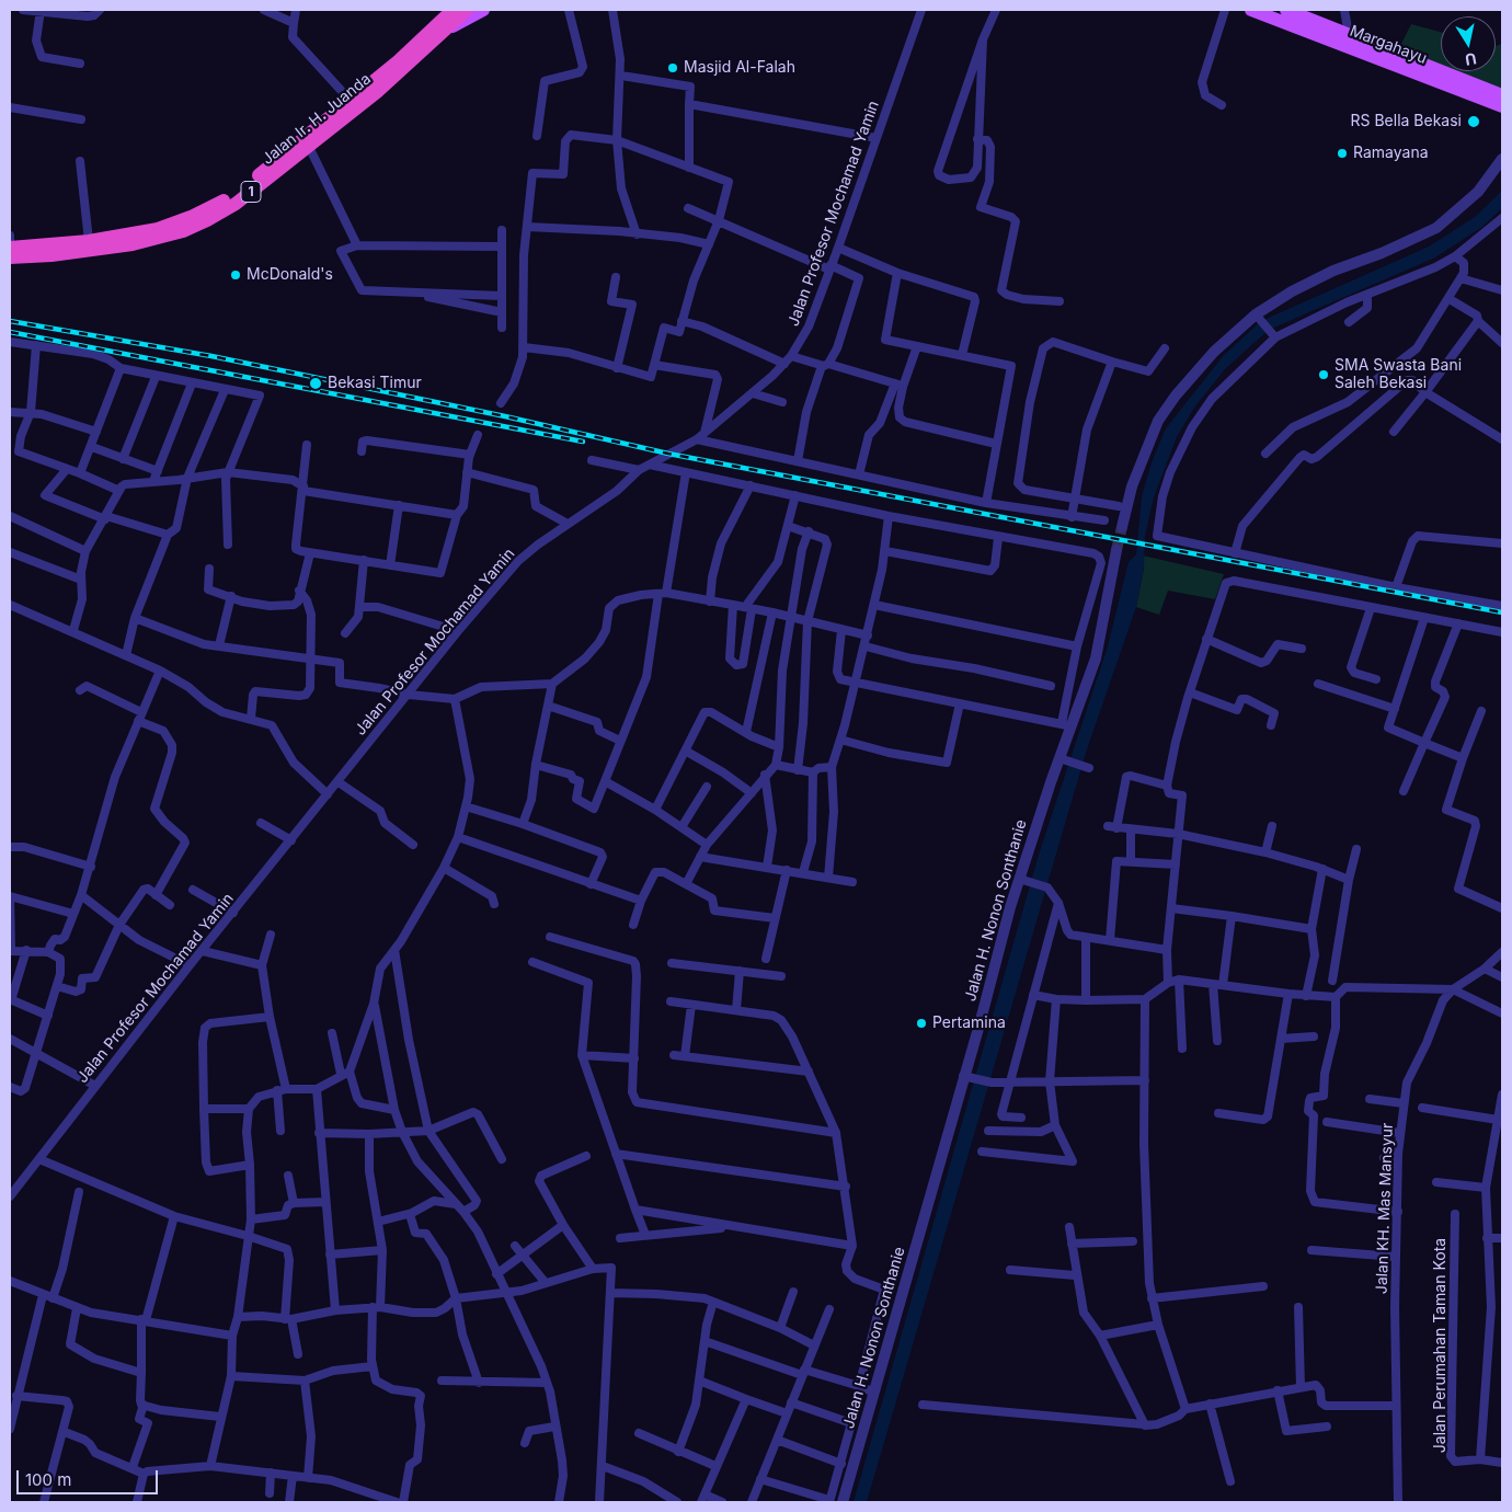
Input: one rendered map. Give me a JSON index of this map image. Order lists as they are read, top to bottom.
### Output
{
  "streets": {
    "highway": ["Jalan Ir. H. Juanda", "1"],
    "main road": ["Margahayu"],
    "street": [
      "Jalan Profesor Mochamad Yamin",
      "Jalan H. Nonon Sonthanie",
      "Jalan KH. Mas Mansyur",
      "Jalan Perumahan Taman Kota"
    ]
  },
  "crossings": [
    ["Jalan Ir. H. Juanda", "1"]
  ],
  "places": [
    "Masjid Al-Falah",
    "RS Bella Bekasi",
    "Ramayana",
    "McDonald's",
    "SMA Swasta Bani Saleh Bekasi",
    "Bekasi Timur",
    "Pertamina"
  ],
  "scale_bar": "100 m",
  "north": "bottom"
}
